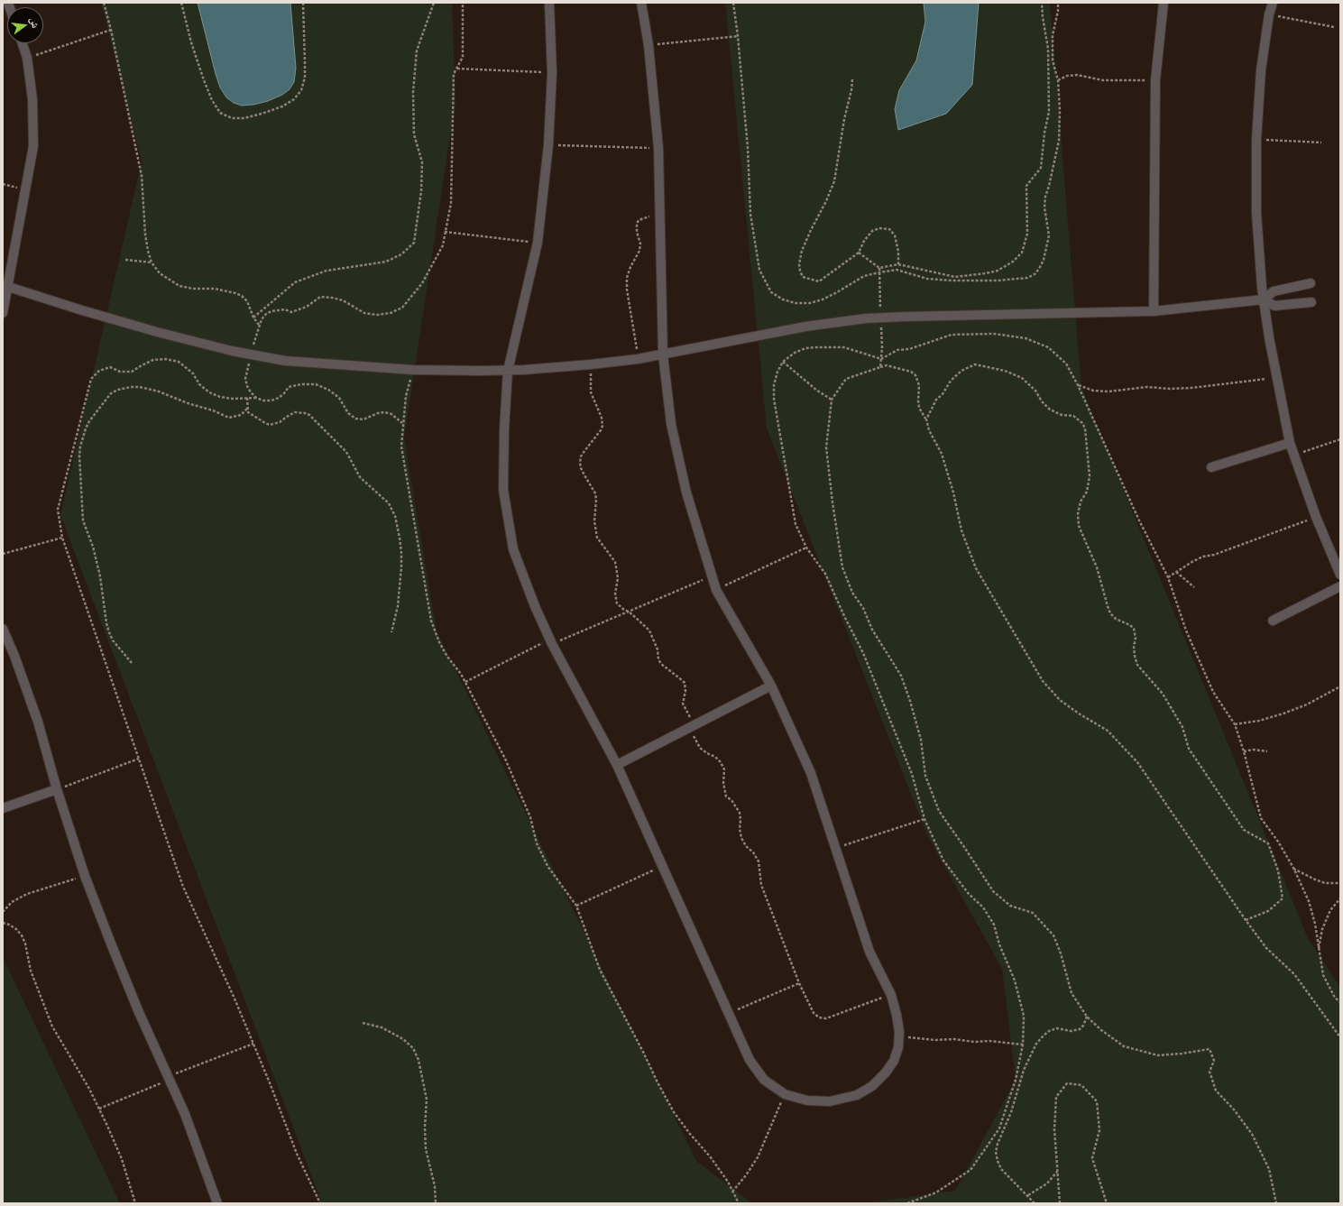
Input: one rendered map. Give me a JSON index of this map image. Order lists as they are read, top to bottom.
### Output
{
  "north": "right"
}
